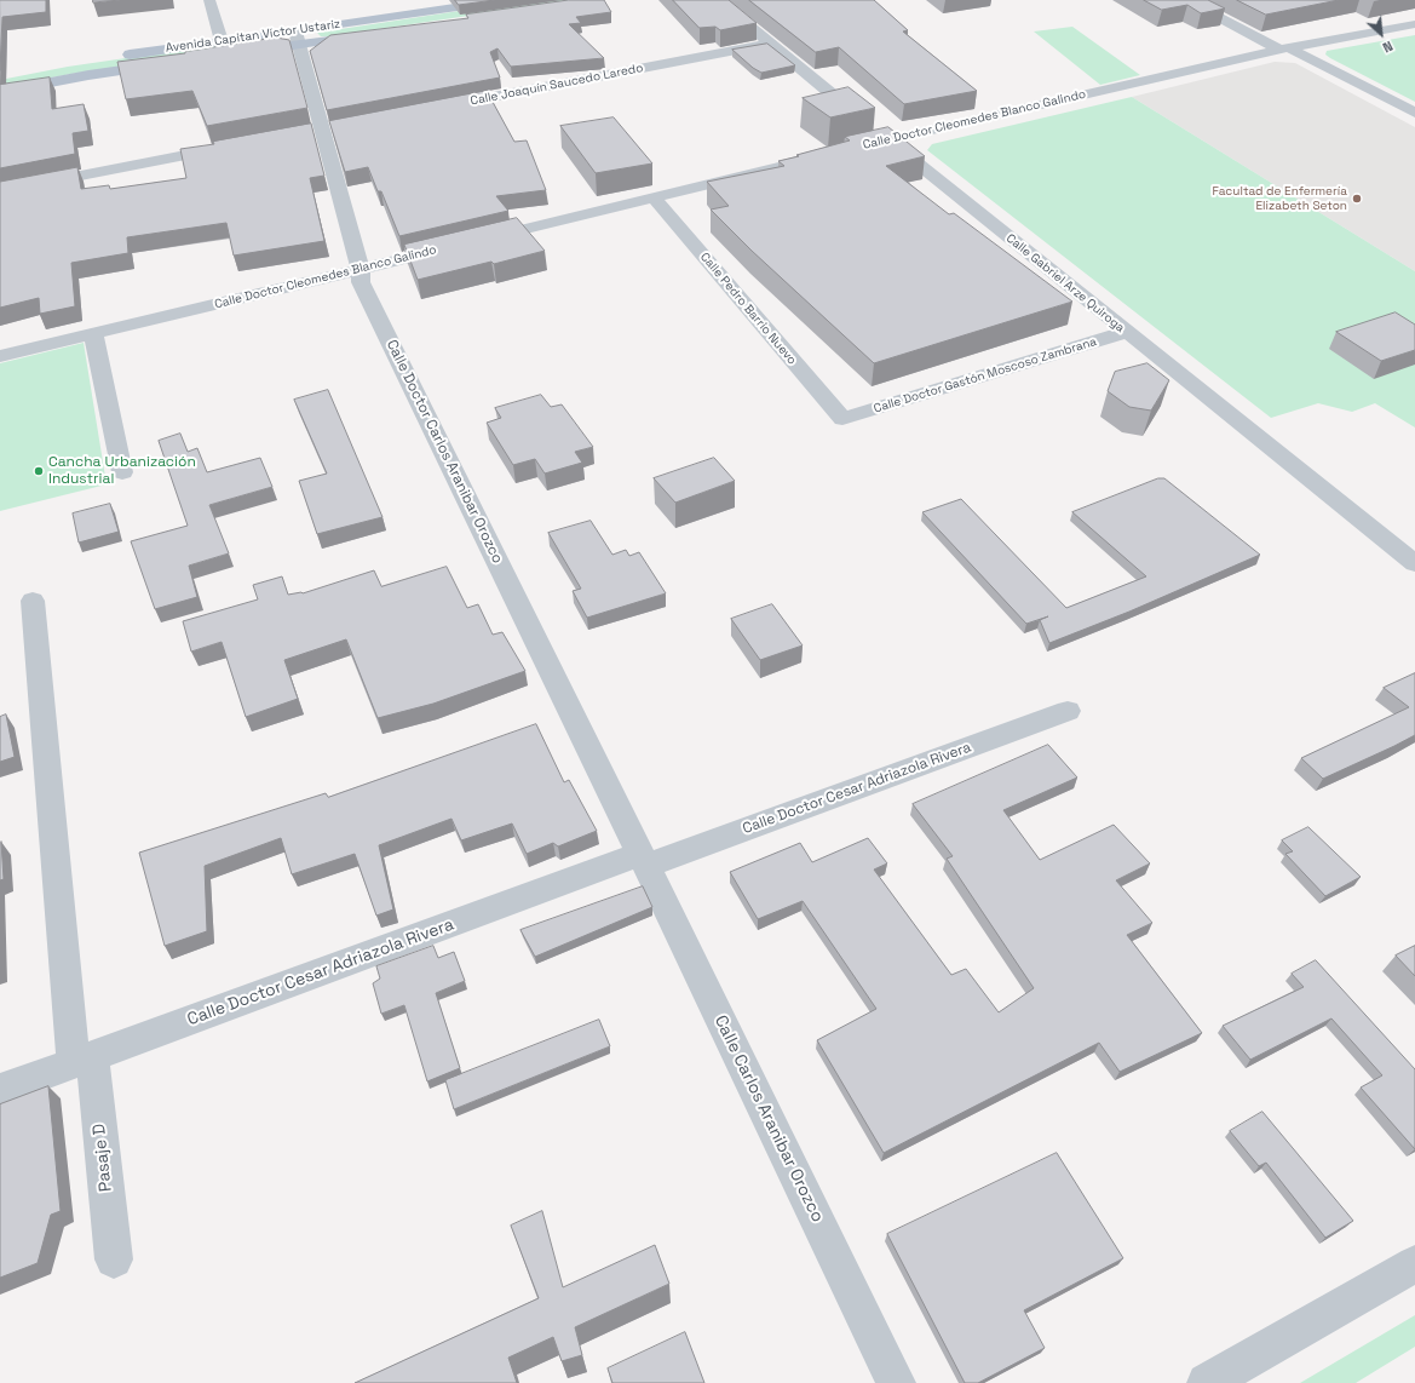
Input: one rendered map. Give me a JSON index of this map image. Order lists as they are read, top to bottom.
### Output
{
  "streets": {
    "main road": ["Avenida Capitan Víctor Ustariz"],
    "street": [
      "Calle Joaquín Saucedo Laredo",
      "Calle Doctor Cleomedes Blanco Galindo",
      "Calle Gabriel Arze Quiroga",
      "Calle Pedro Barrio Nuevo",
      "Calle Doctor Gastón Moscoso Zambrana",
      "Calle Doctor Carlos Aranibar Orozco",
      "Calle Doctor Cesar Adriazola Rivera",
      "Calle Carlos Aranibar Orozco",
      "Pasaje D"
    ]
  },
  "crossings": [
    ["Avenida Capitan Víctor Ustariz", "Calle Doctor Carlos Aranibar Orozco"],
    ["Calle Joaquín Saucedo Laredo", "Calle Gabriel Arze Quiroga"],
    ["Calle Doctor Cleomedes Blanco Galindo", "Calle Gabriel Arze Quiroga"],
    ["Calle Doctor Cleomedes Blanco Galindo", "Calle Pedro Barrio Nuevo"],
    ["Calle Doctor Cleomedes Blanco Galindo", "Calle Doctor Carlos Aranibar Orozco"],
    ["Calle Gabriel Arze Quiroga", "Calle Doctor Gastón Moscoso Zambrana"],
    ["Calle Pedro Barrio Nuevo", "Calle Doctor Gastón Moscoso Zambrana"],
    ["Calle Doctor Carlos Aranibar Orozco", "Calle Doctor Cesar Adriazola Rivera"],
    ["Calle Doctor Carlos Aranibar Orozco", "Calle Carlos Aranibar Orozco"],
    ["Calle Doctor Cesar Adriazola Rivera", "Calle Carlos Aranibar Orozco"],
    ["Calle Doctor Cesar Adriazola Rivera", "Pasaje D"]
  ],
  "places": ["Facultad de Enfermería Elizabeth Seton", "Cancha Urbanización Industrial"],
  "north": "bottom right"
}
